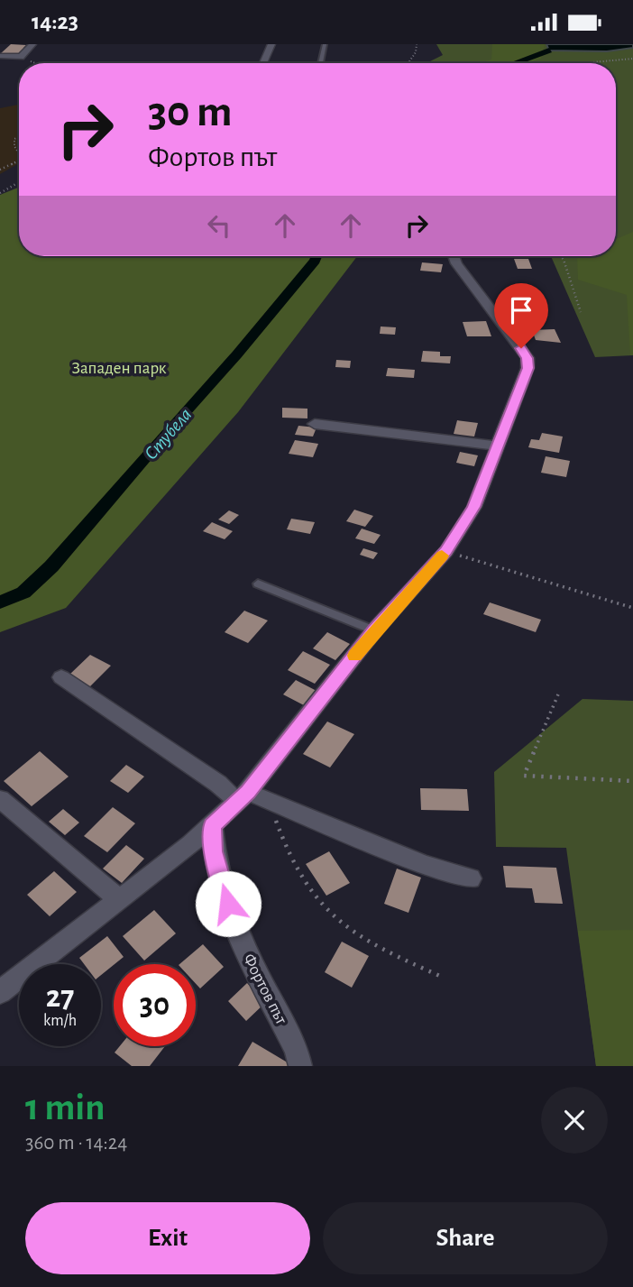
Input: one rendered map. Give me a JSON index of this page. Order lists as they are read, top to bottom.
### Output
{
  "streets": {
    "street": ["Фортов път"]
  },
  "water": ["Стубела"],
  "parks": ["Западен парк"],
  "page": {
    "status": "14:23",
    "turn": ["30 m", "Фортов път"],
    "speed": "27 km/h",
    "limit": "30",
    "heading": ["1 min", "360 m · 14:24"],
    "buttons": ["Exit", "Share"]
  }
}
